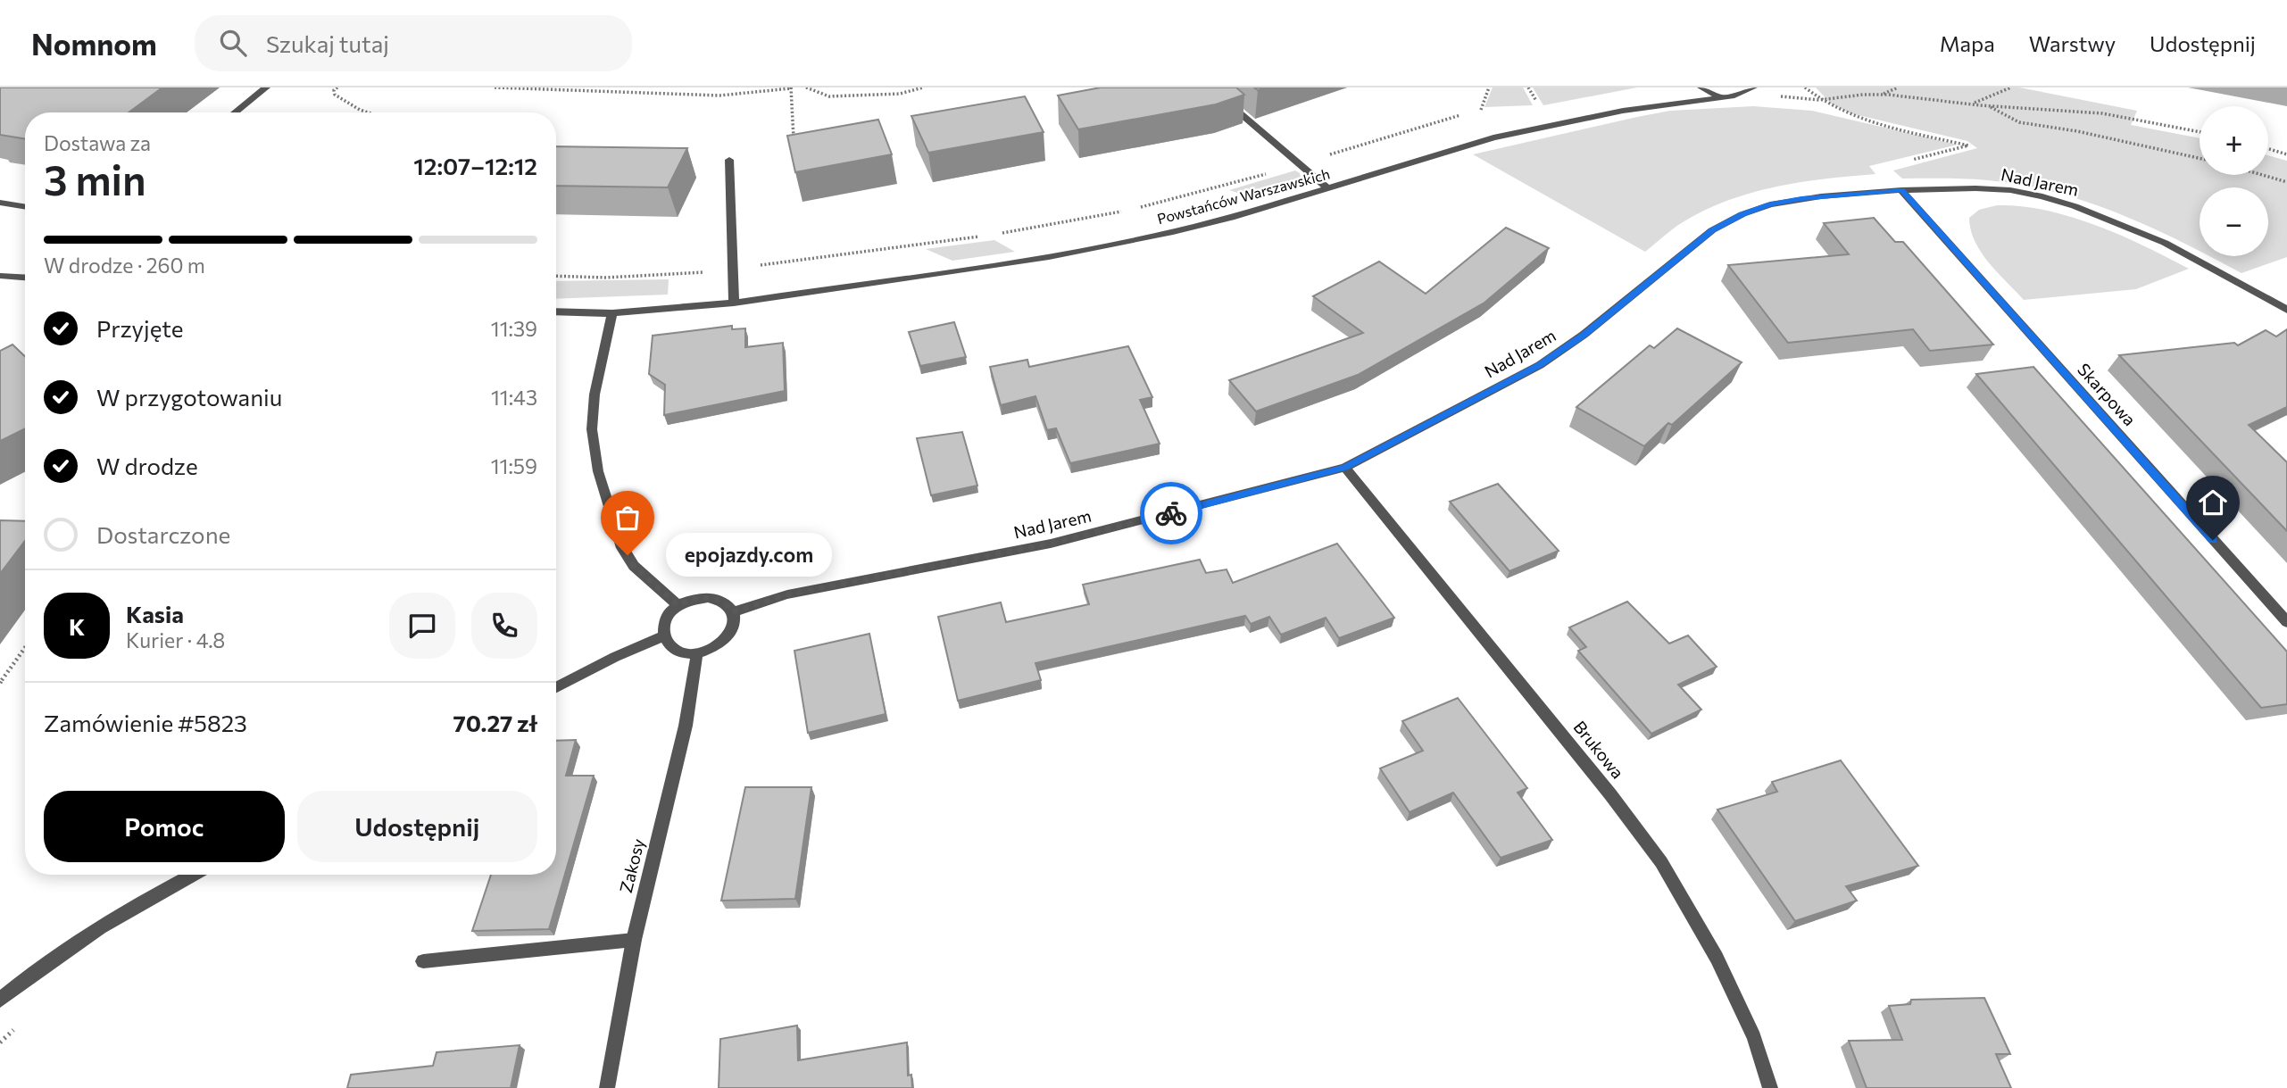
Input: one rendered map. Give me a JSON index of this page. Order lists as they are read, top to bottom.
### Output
{
  "streets": {
    "street": [
      "Nad Jarem",
      "Powstańców Warszawskich",
      "Skarpowa",
      "Brukowa",
      "Zakosy"
    ]
  },
  "crossings": [
    ["Nad Jarem", "Skarpowa"],
    ["Nad Jarem", "Brukowa"],
    ["Nad Jarem", "Zakosy"]
  ],
  "places": ["epojazdy.com"],
  "page": {
    "header": "Nomnom",
    "search": "Szukaj tutaj",
    "nav": ["Mapa", "Warstwy", "Udostępnij"],
    "map_buttons": ["+", "−"],
    "heading": ["3 min", "Dostawa za", "12:07–12:12"],
    "panel": [
      "Kasia",
      "Kurier · 4.8",
      "Zamówienie #5823",
      "70.27 zł"
    ],
    "bar": "W drodze · 260 m",
    "list": [
      ["Przyjęte", "11:39"],
      ["W przygotowaniu", "11:43"],
      ["W drodze", "11:59"],
      "Dostarczone"
    ],
    "bubble": "epojazdy.com",
    "round": "K",
    "buttons": ["Pomoc", "Udostępnij"]
  }
}
